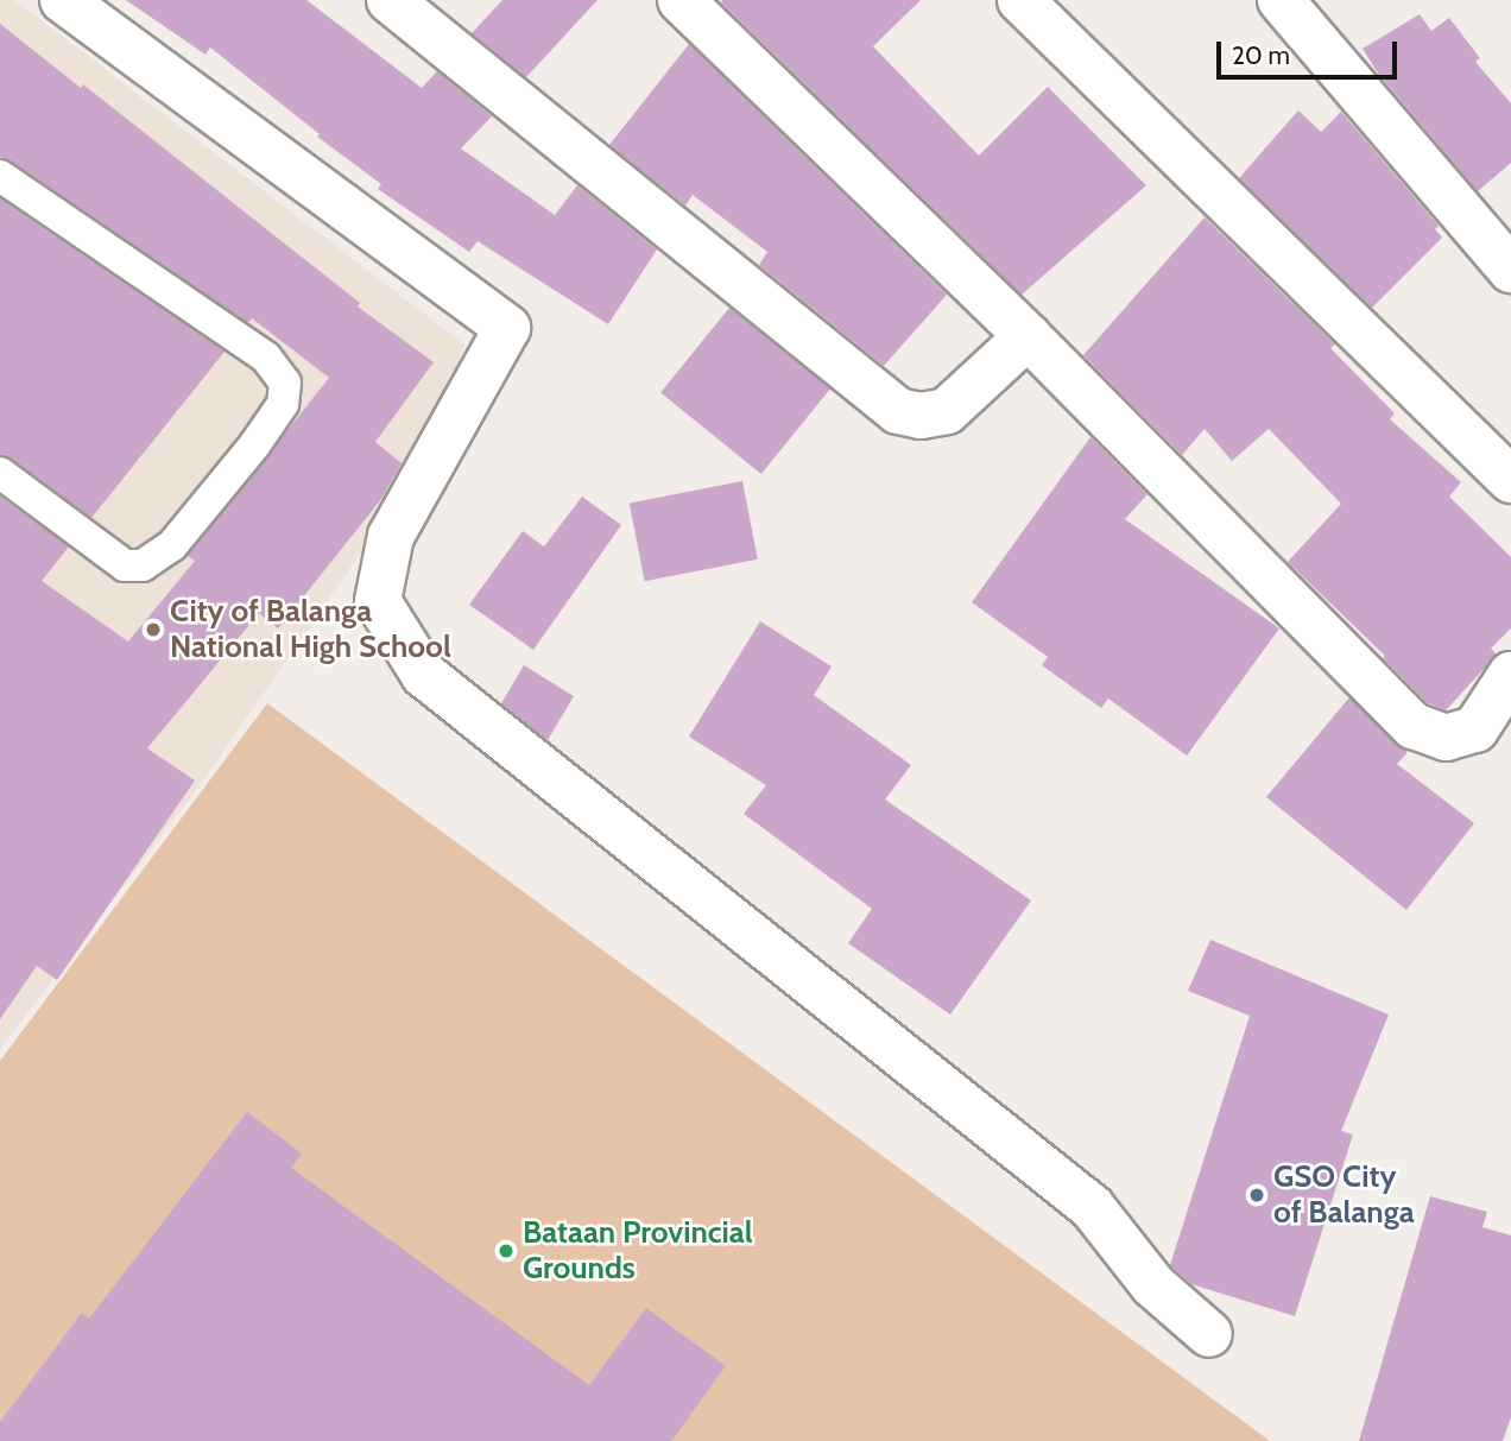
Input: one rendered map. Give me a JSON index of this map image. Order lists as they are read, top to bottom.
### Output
{
  "places": ["City of Balanga National High School", "GSO City of Balanga", "Bataan Provincial Grounds"],
  "scale_bar": "20 m"
}
